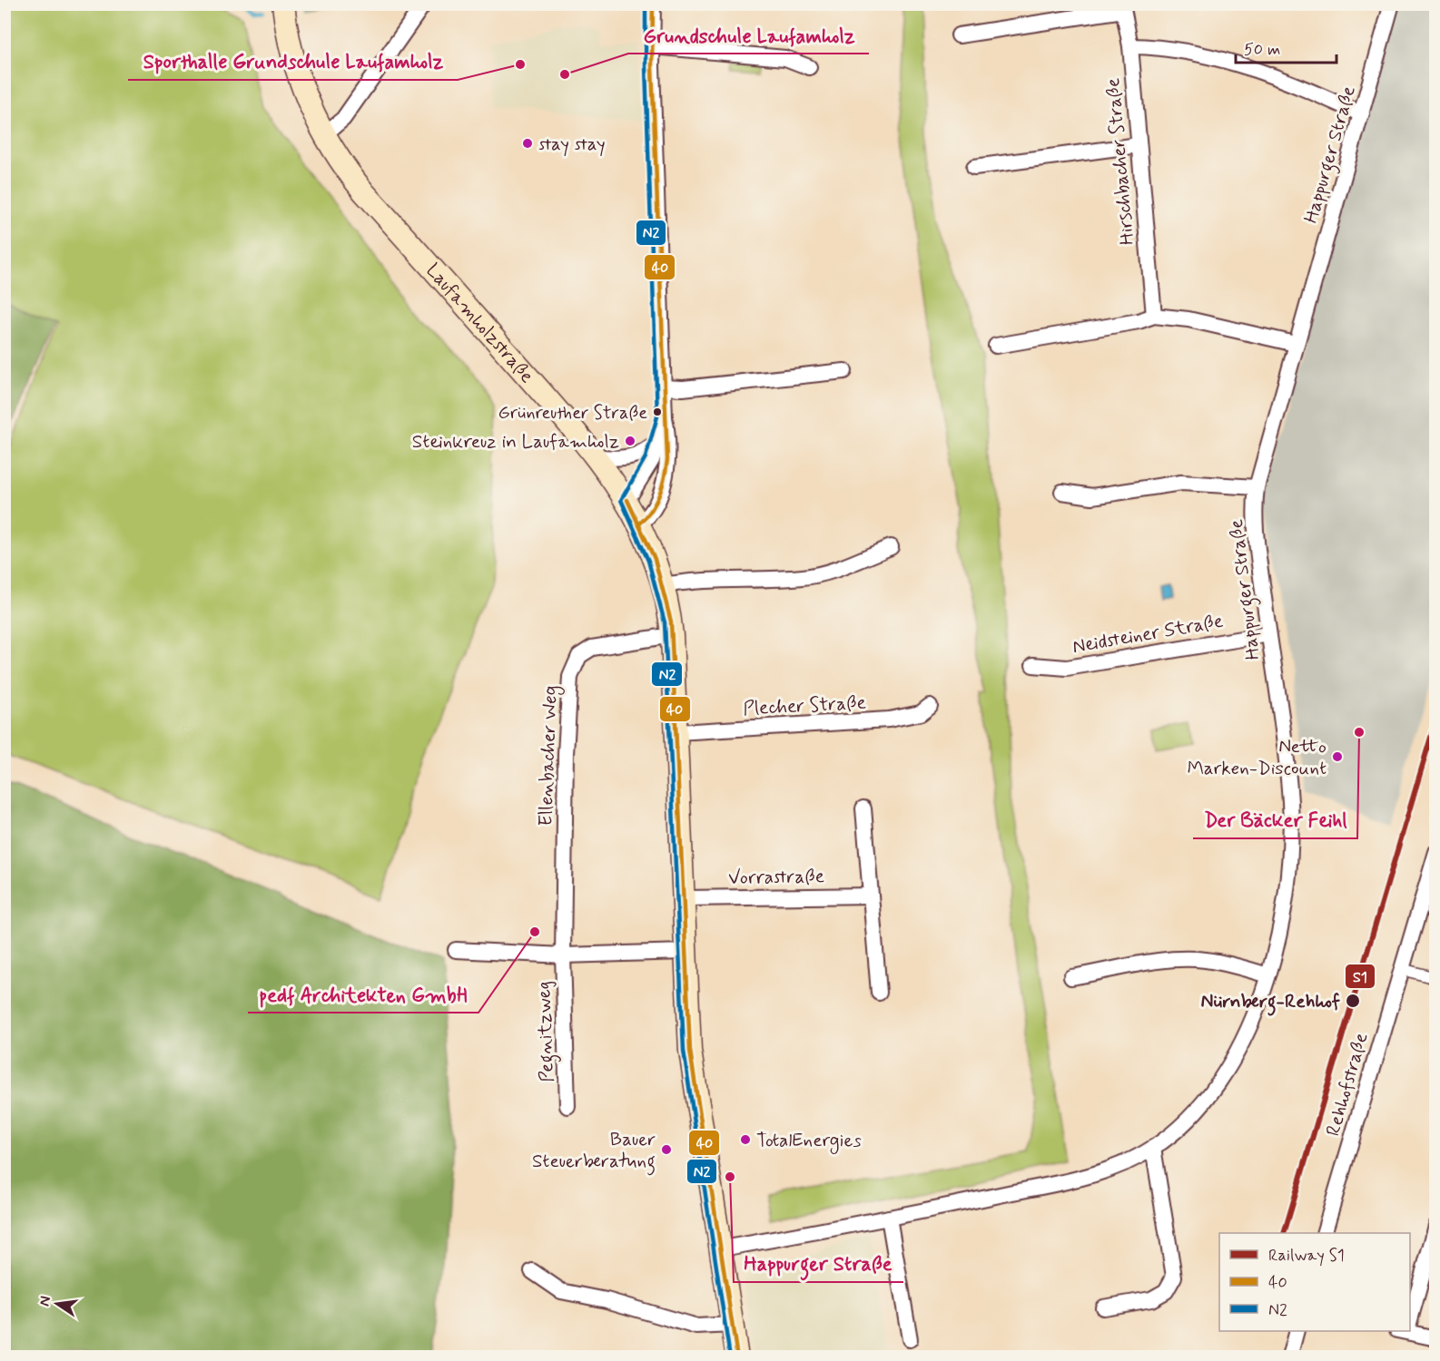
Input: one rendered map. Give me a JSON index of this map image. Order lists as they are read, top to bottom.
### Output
{
  "streets": {
    "main road": ["Laufamholzstraße"],
    "street": [
      "Happurger Straße",
      "Hirschbacher Straße",
      "Neidsteiner Straße",
      "Plecher Straße",
      "Ellenbacher Weg",
      "Vorrastraße",
      "Pegnitzweg",
      "Rehhofstraße"
    ]
  },
  "crossings": [
    ["Happurger Straße", "Laufamholzstraße"],
    ["Happurger Straße", "Neidsteiner Straße"],
    ["Laufamholzstraße", "Plecher Straße"],
    ["Laufamholzstraße", "Ellenbacher Weg"],
    ["Laufamholzstraße", "Vorrastraße"],
    ["Laufamholzstraße", "Pegnitzweg"],
    ["Ellenbacher Weg", "Pegnitzweg"]
  ],
  "places": [
    "Sporthalle Grundschule Laufamholz",
    "Grundschule Laufamholz",
    "stay stay",
    "Grünreuther Straße",
    "Steinkreuz in Laufamholz",
    "Der Bäcker Feihl",
    "Netto Marken-Discount",
    "pedf Architekten GmbH",
    "Nürnberg-Rehhof",
    "TotalEnergies",
    "Bauer Steuerberatung",
    "Happurger Straße"
  ],
  "lines": ["transit line 40", "transit line N2", "rail line S1"],
  "legend": ["Railway S1", "40", "N2"],
  "scale_bar": "50 m",
  "north": "left"
}
